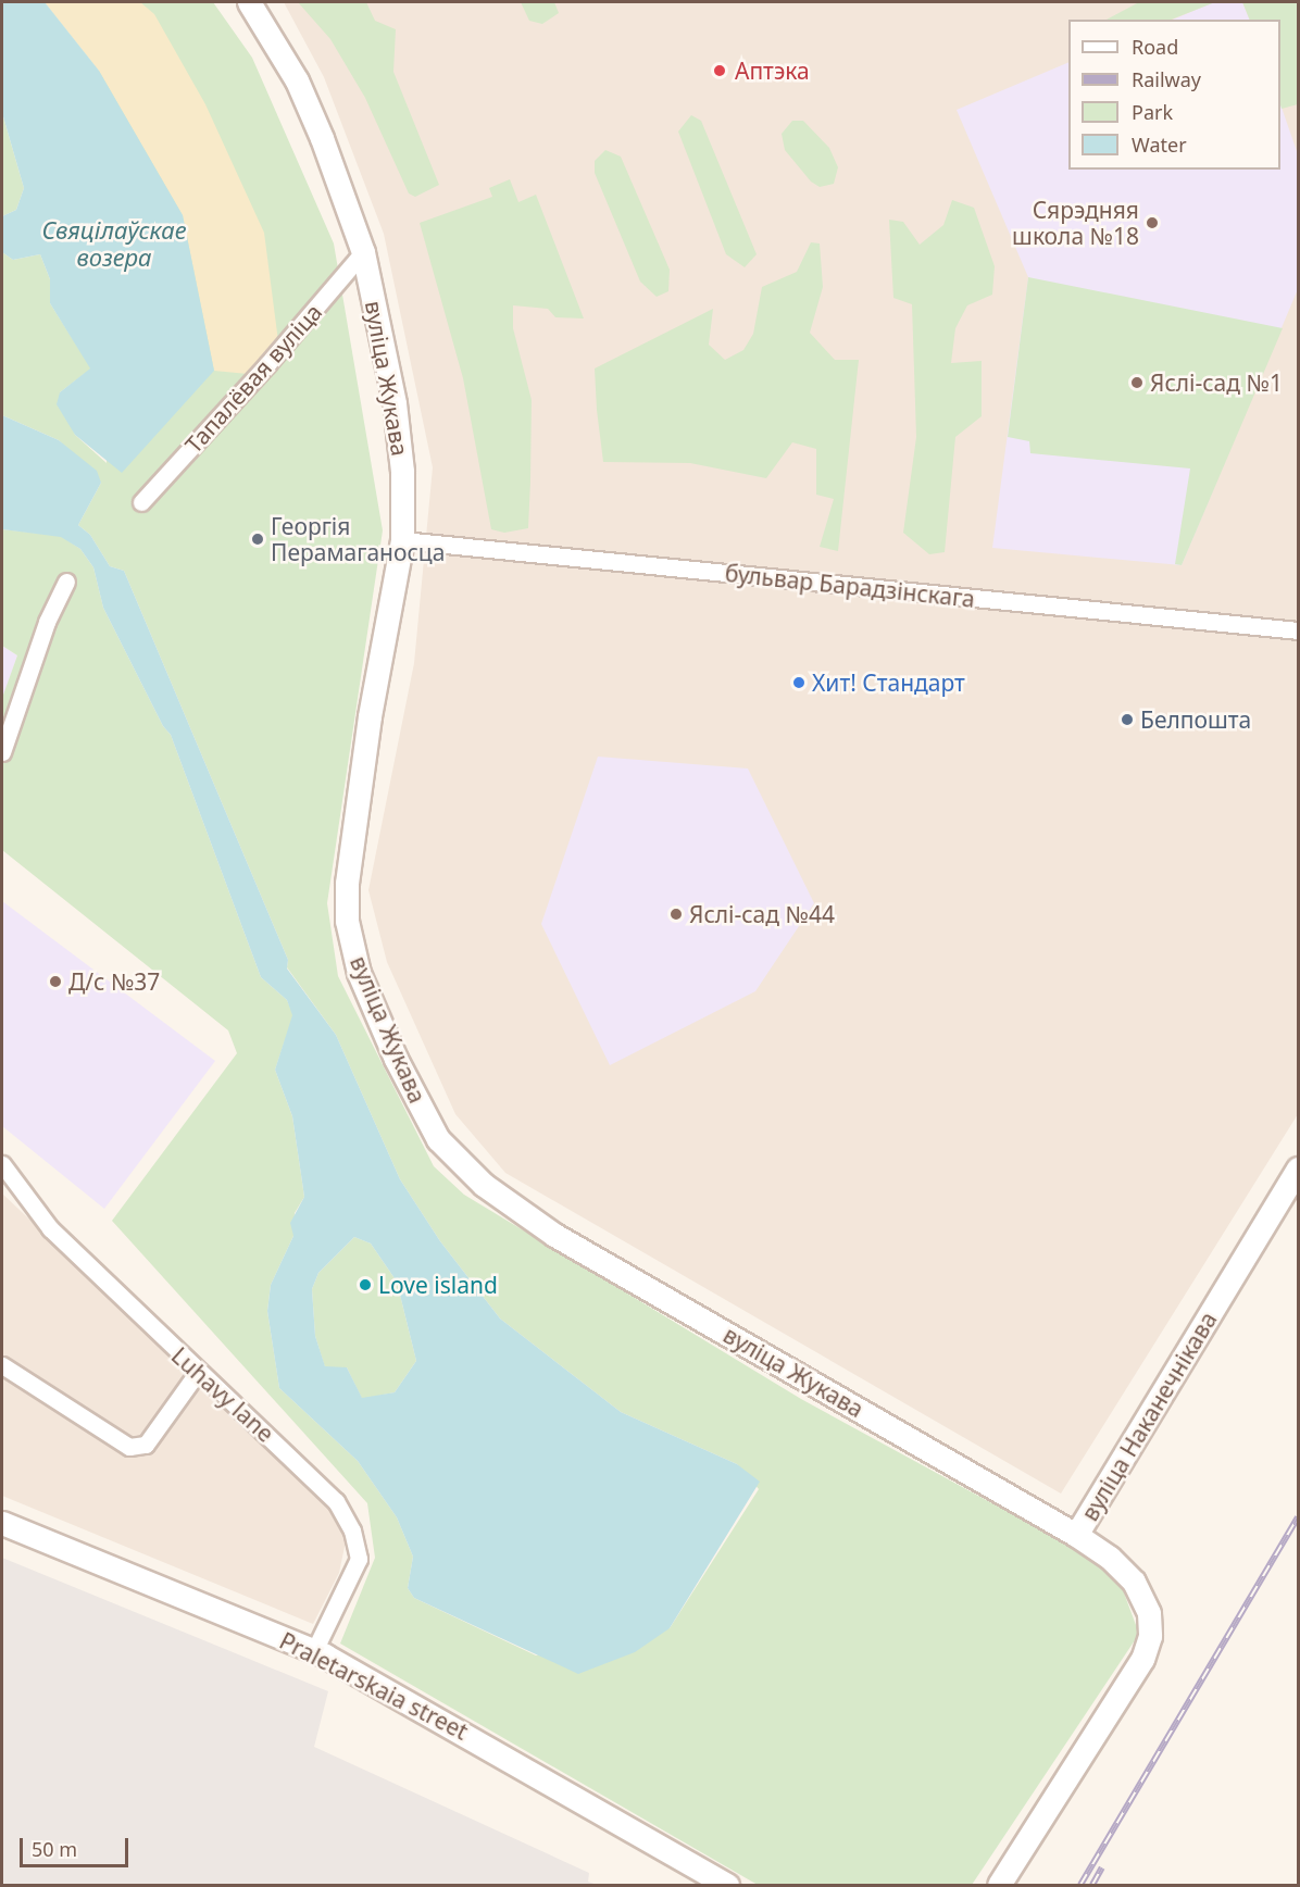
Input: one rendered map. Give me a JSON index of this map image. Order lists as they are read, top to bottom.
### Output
{
  "streets": {
    "street": [
      "Тапалёвая вуліца",
      "вуліца Жукава",
      "бульвар Барадзінскага",
      "Luhavy lane",
      "вуліца Наканечнікава",
      "Praletarskaia street"
    ]
  },
  "crossings": [
    ["Тапалёвая вуліца", "вуліца Жукава"],
    ["вуліца Жукава", "бульвар Барадзінскага"],
    ["вуліца Жукава", "вуліца Наканечнікава"],
    ["Luhavy lane", "Praletarskaia street"]
  ],
  "water": ["Свяцілаўскае возера"],
  "places": [
    "Аптэка",
    "Сярэдняя школа №18",
    "Яслі-сад №1",
    "Георгія Перамаганосца",
    "Хит! Стандарт",
    "Белпошта",
    "Яслі-сад №44",
    "Д/с №37",
    "Love island"
  ],
  "legend": [
    "Road",
    "Railway",
    "Park",
    "Water"
  ],
  "scale_bar": "50 m"
}
